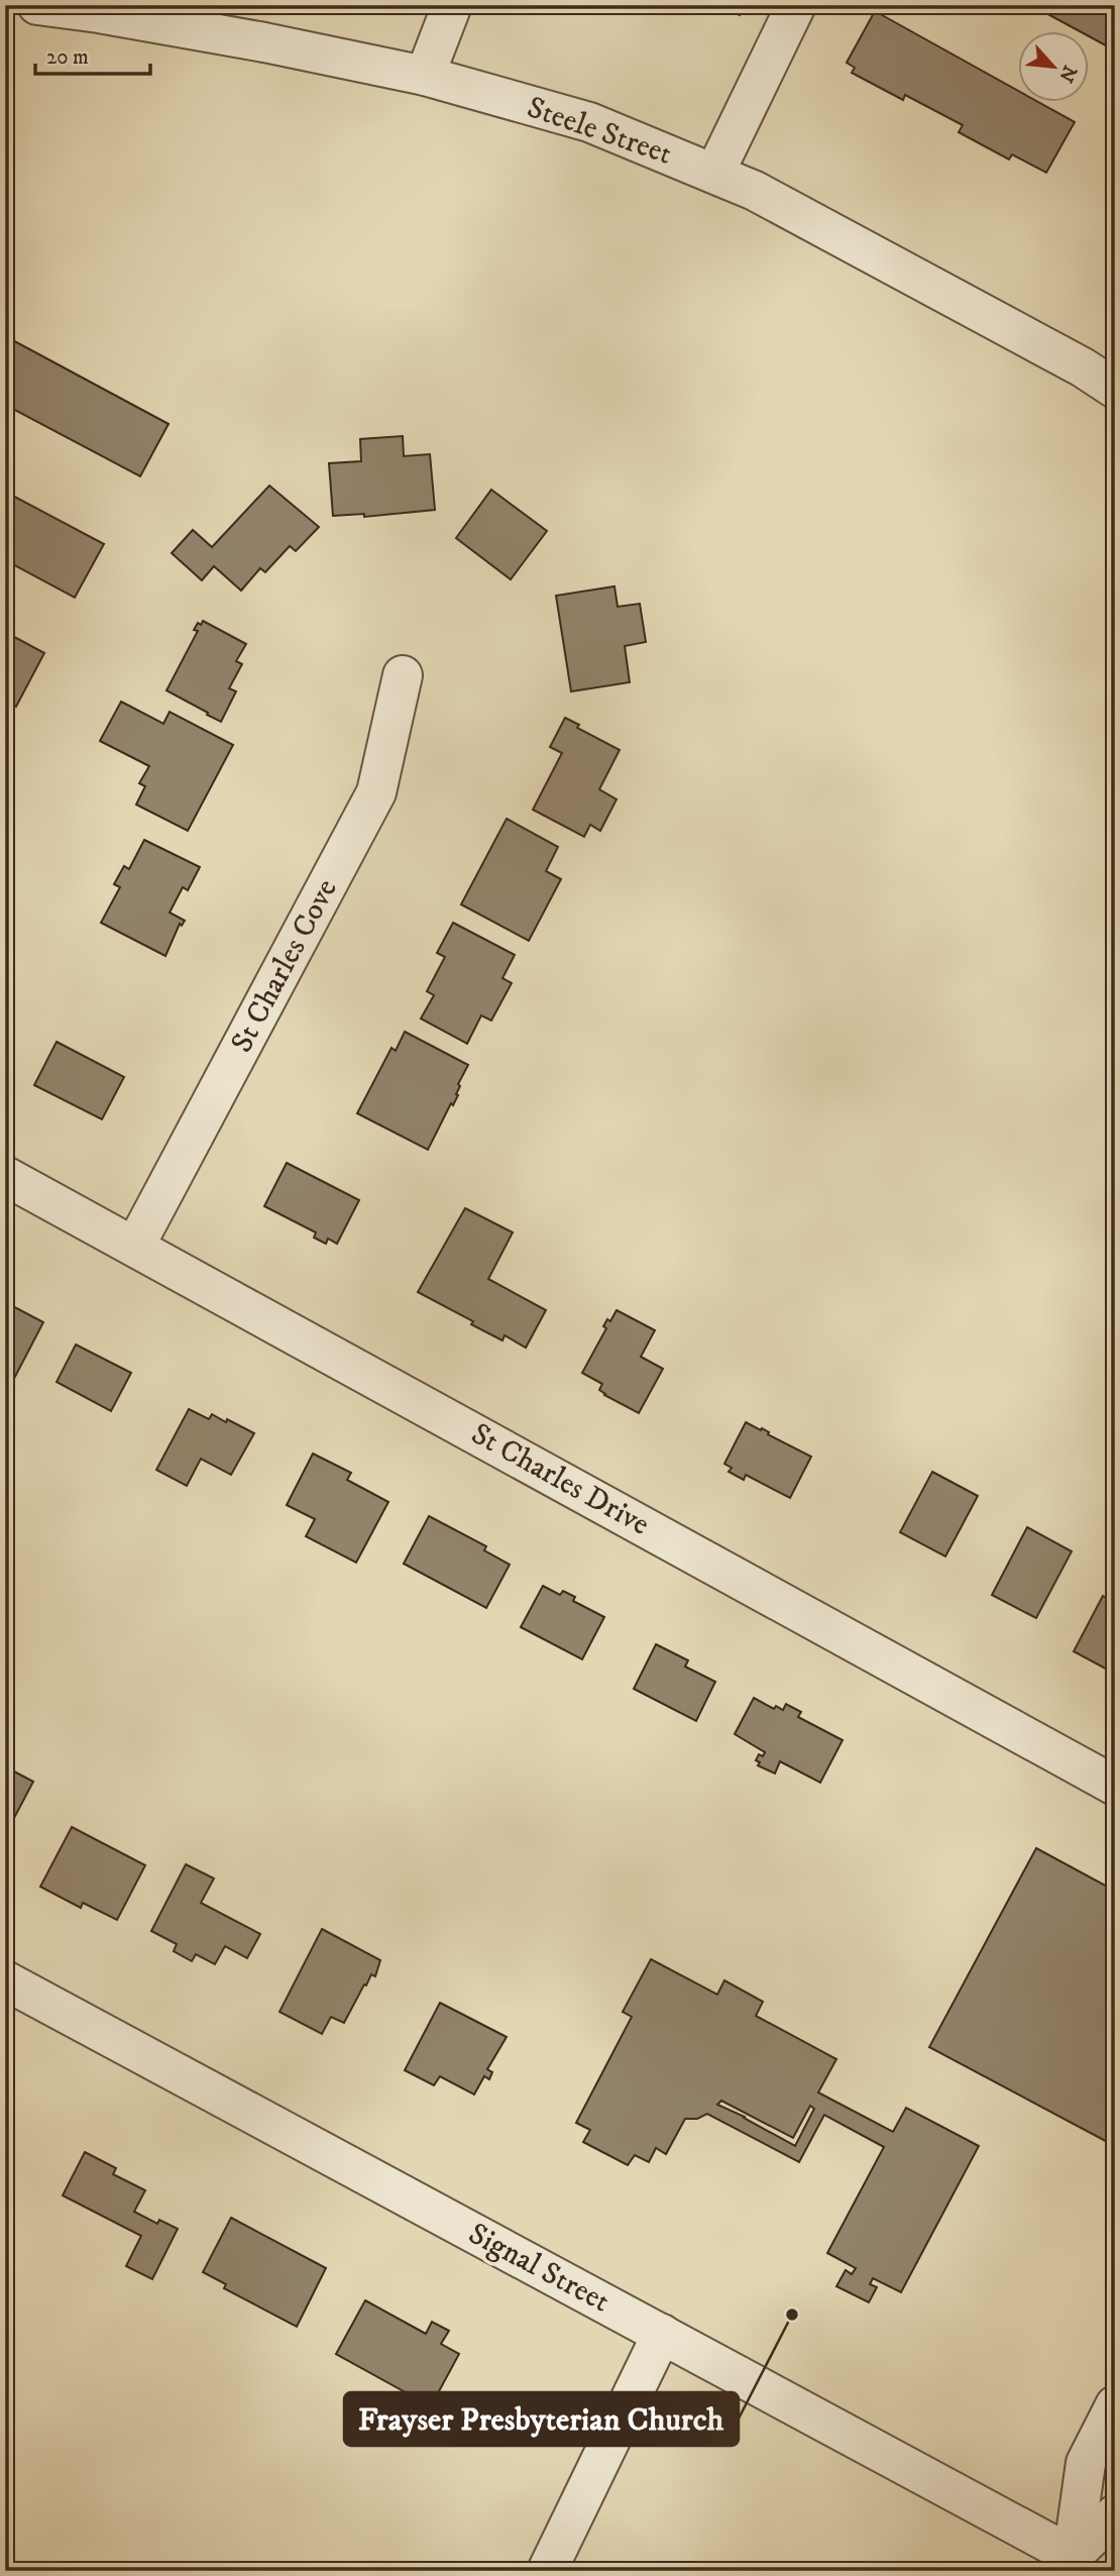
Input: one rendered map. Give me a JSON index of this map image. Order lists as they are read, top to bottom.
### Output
{
  "streets": {
    "street": [
      "Steele Street",
      "St Charles Cove",
      "St Charles Drive",
      "Signal Street"
    ]
  },
  "crossings": [
    ["St Charles Cove", "St Charles Drive"]
  ],
  "places": ["Frayser Presbyterian Church"],
  "scale_bar": "20 m",
  "north": "bottom right"
}
